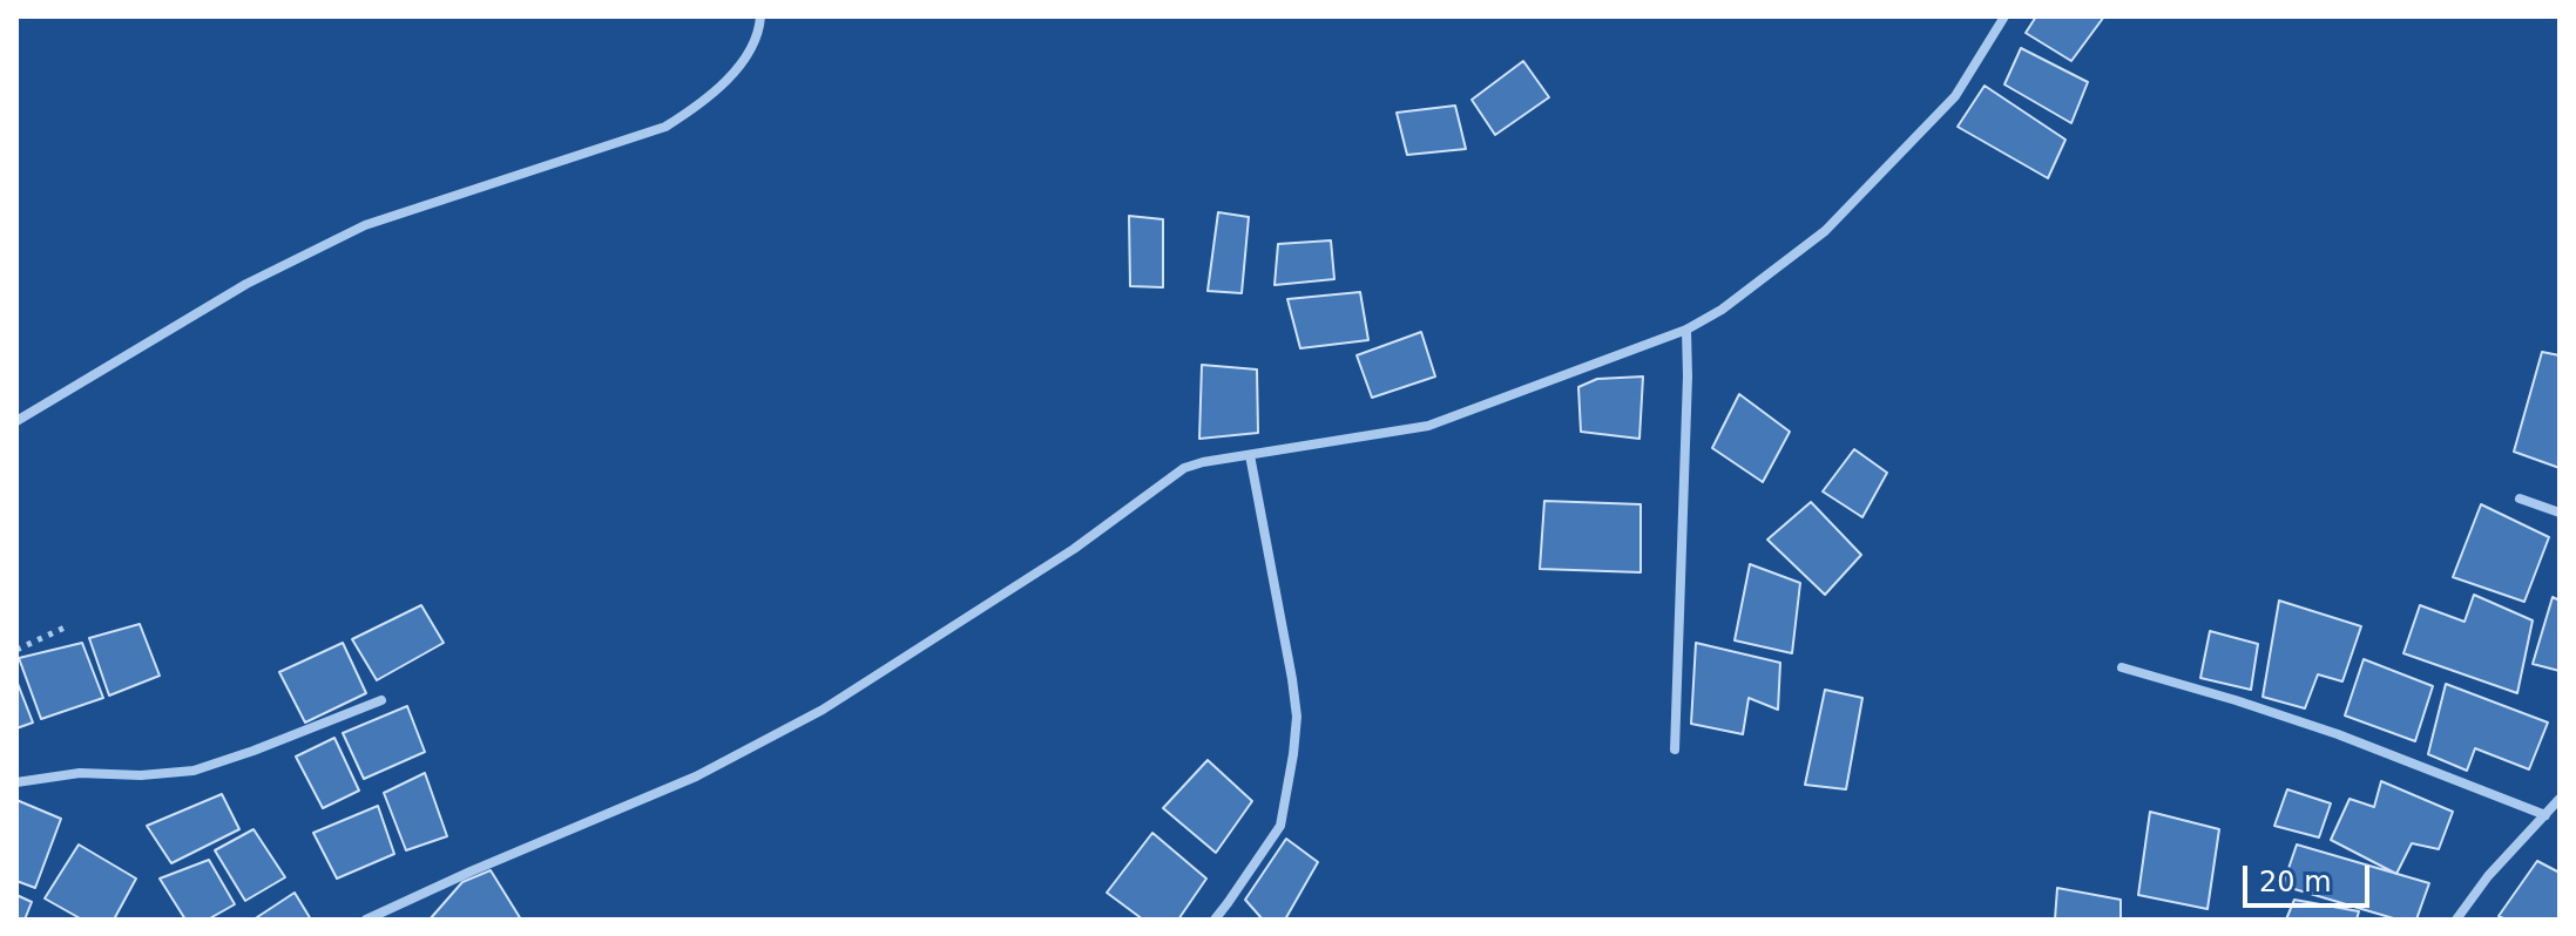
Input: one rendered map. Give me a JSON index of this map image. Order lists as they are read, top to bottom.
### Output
{
  "scale_bar": "20 m"
}
